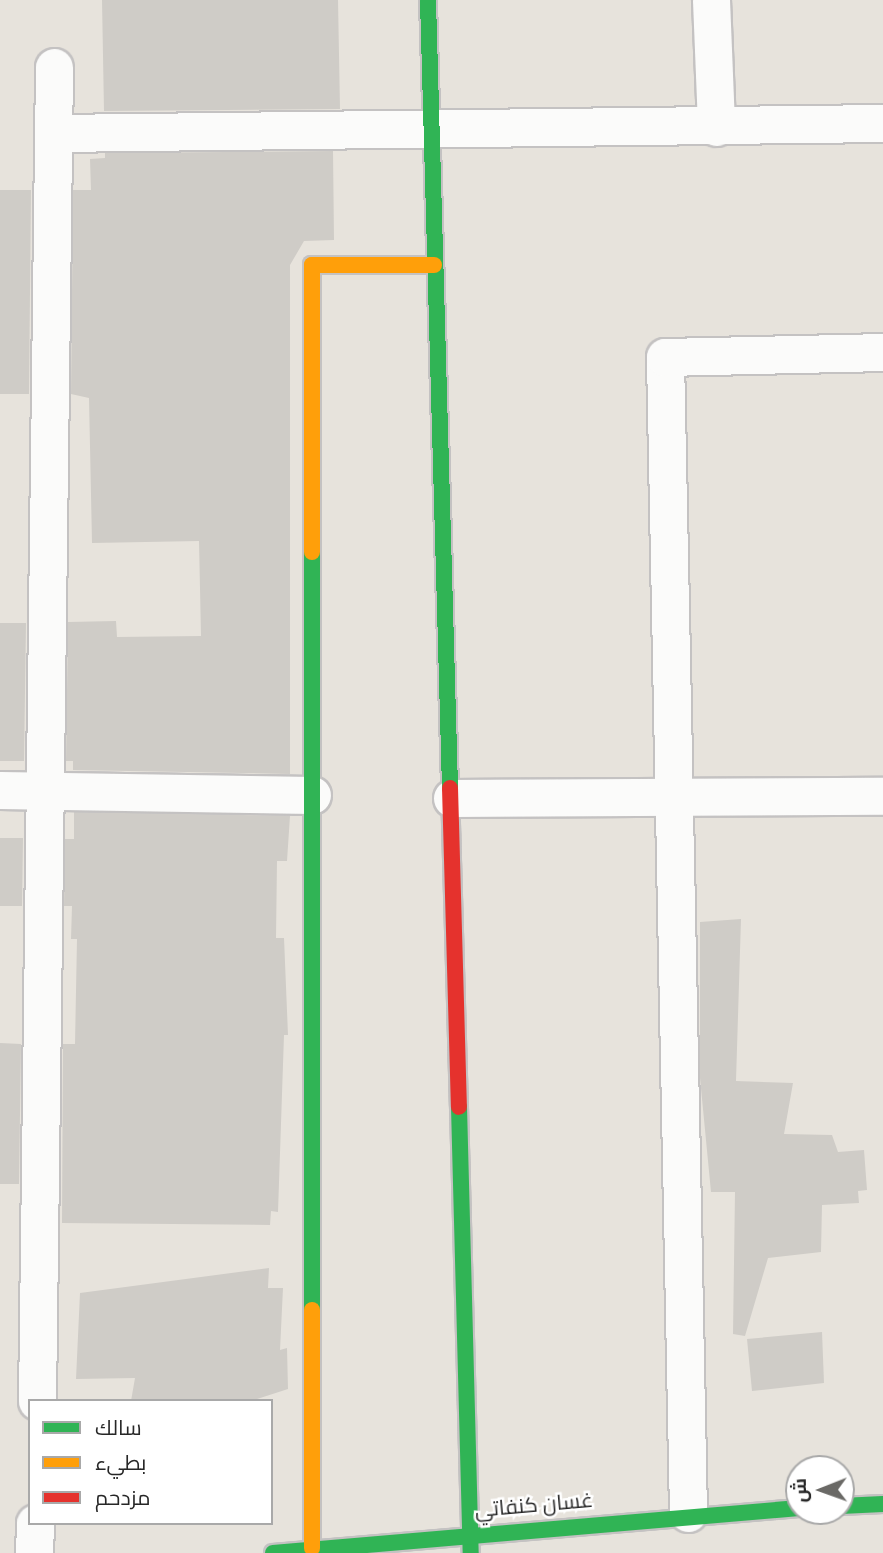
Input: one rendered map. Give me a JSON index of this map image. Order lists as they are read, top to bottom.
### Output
{
  "streets": {
    "street": ["غسان كنفاتي"]
  },
  "legend": ["سالك", "بطيء", "مزدحم"],
  "north": "left"
}
